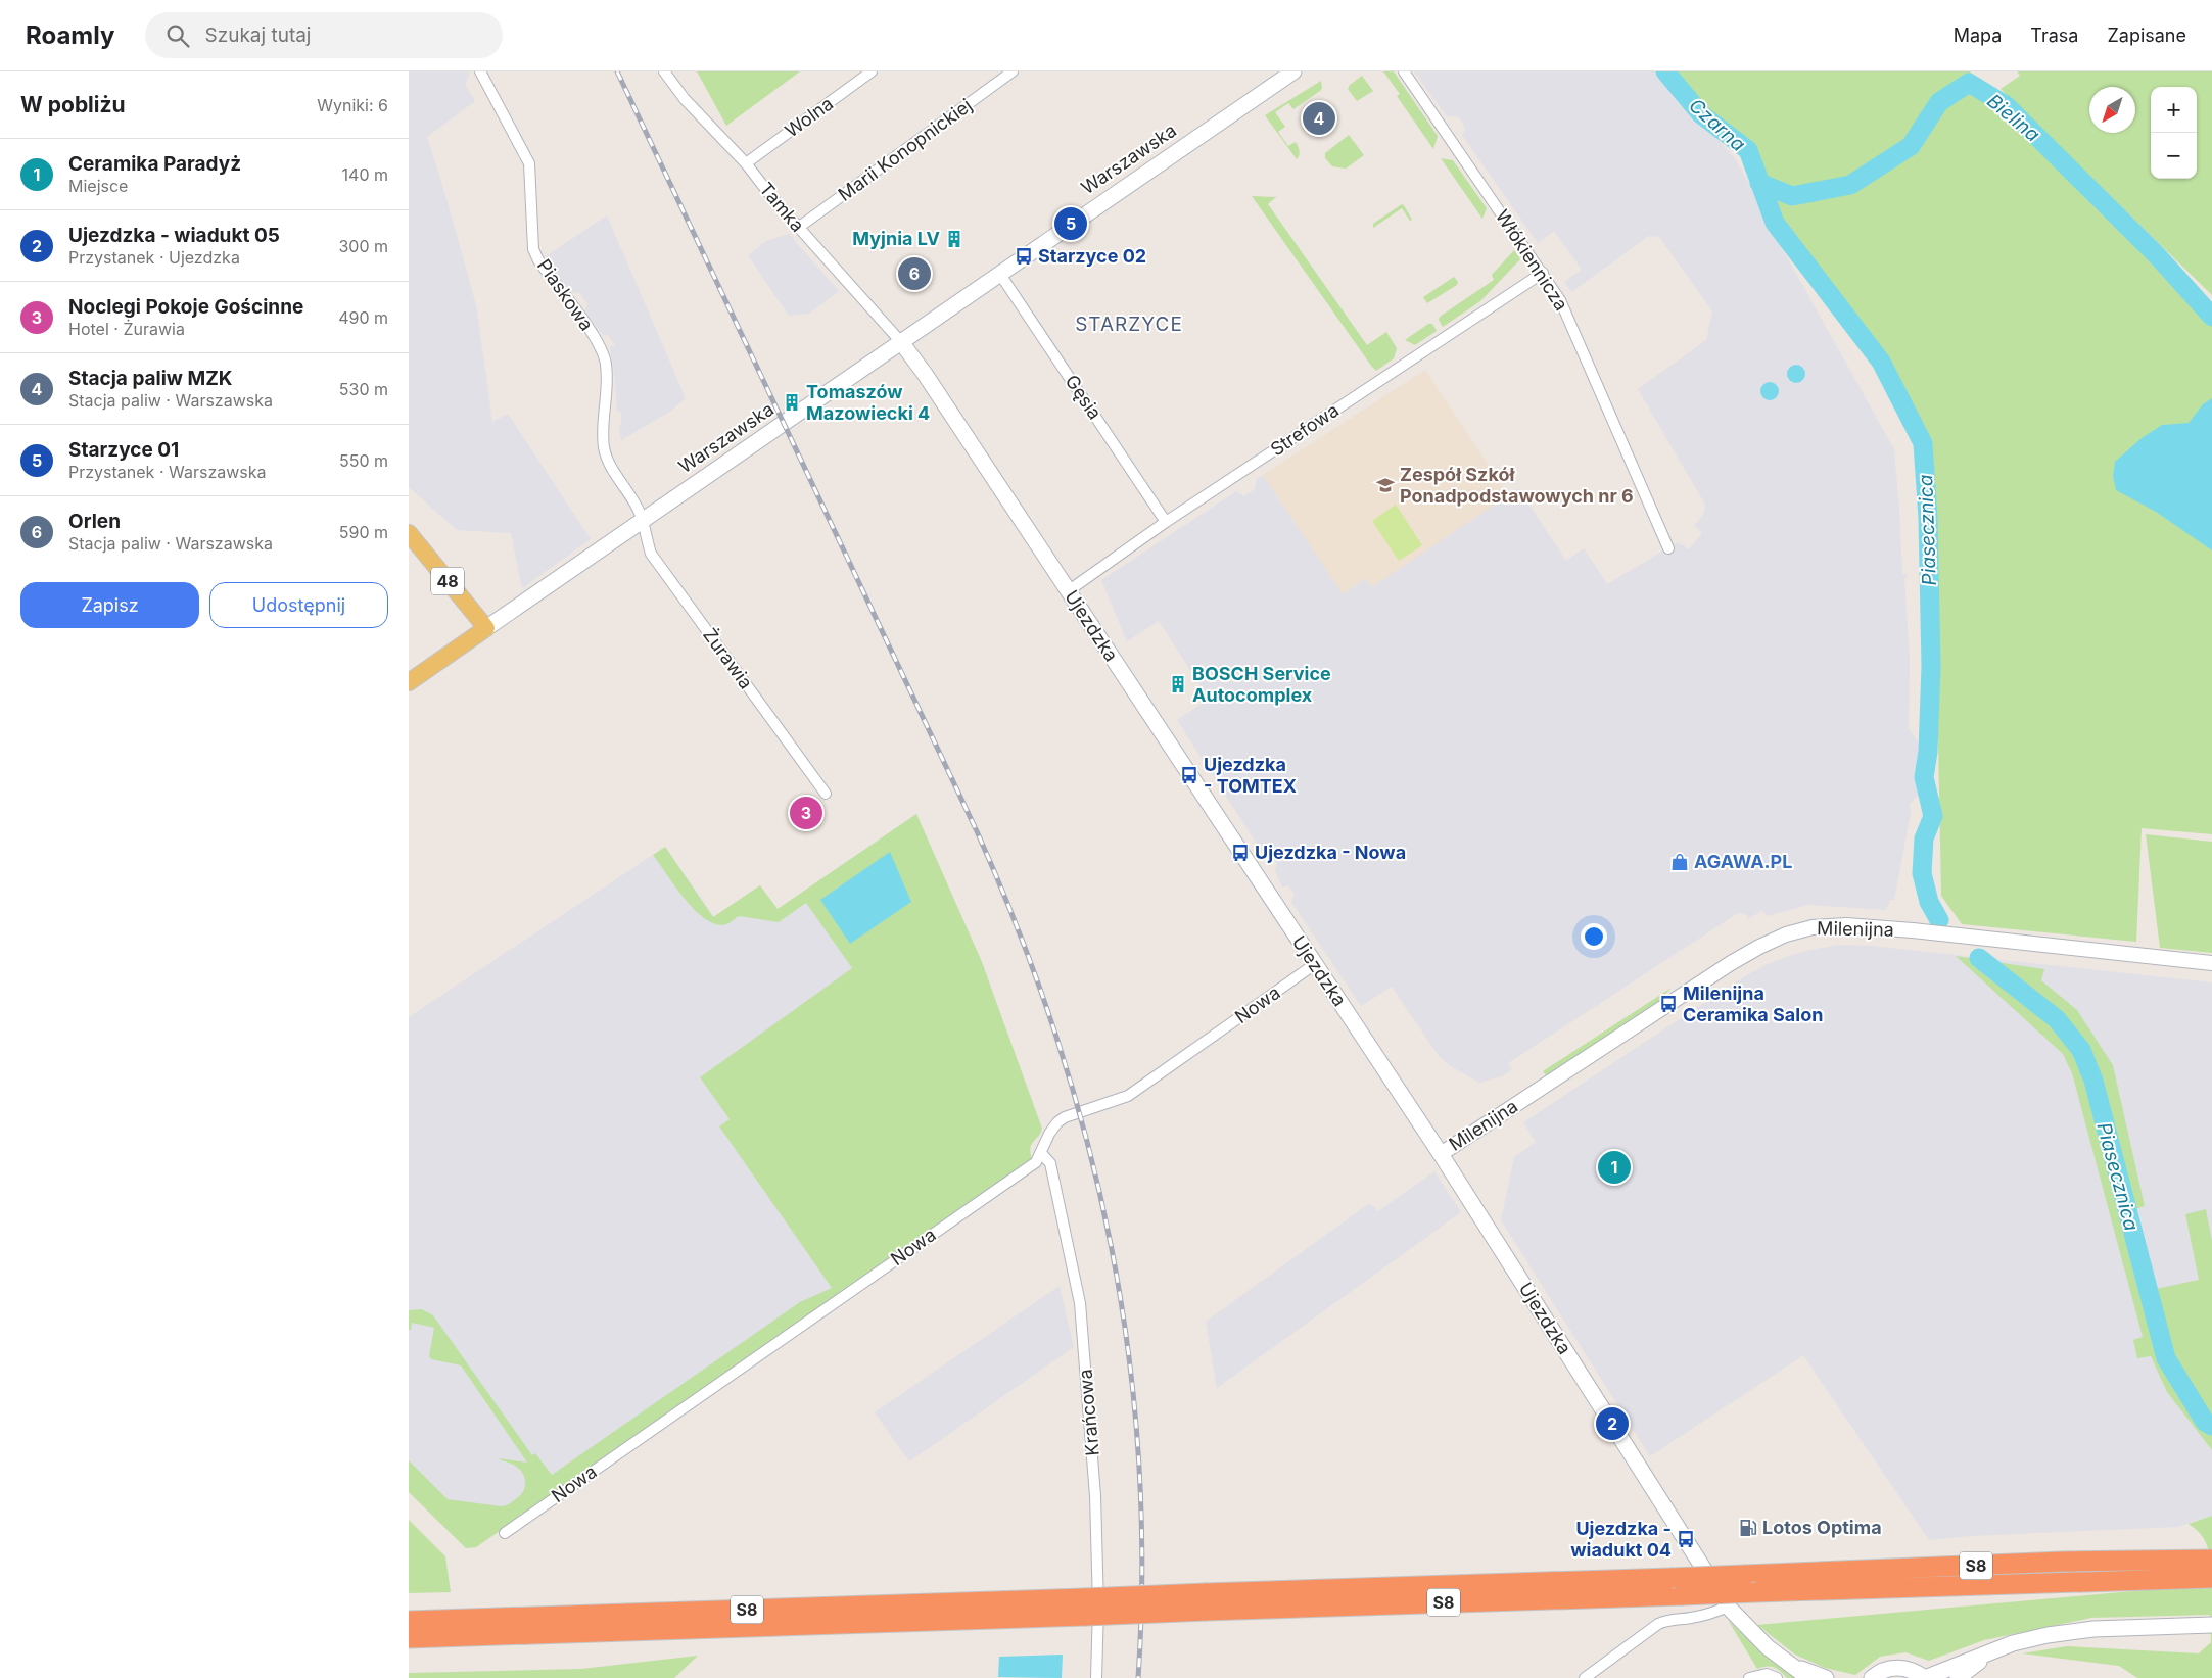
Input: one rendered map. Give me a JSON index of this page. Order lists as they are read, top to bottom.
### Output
{
  "streets": {
    "highway": ["S8"],
    "main road": ["Warszawska", "48", "Ujezdzka"],
    "street": [
      "Wolna",
      "Marii Konopnickiej",
      "Tamka",
      "Włókiennicza",
      "Piaskowa",
      "Gęsia",
      "Strefowa",
      "Żurawia",
      "Milenijna",
      "Nowa",
      "Krańcowa"
    ]
  },
  "crossings": [
    ["Wolna", "Tamka"],
    ["Marii Konopnickiej", "Tamka"],
    ["Warszawska", "Tamka"],
    ["Warszawska", "Piaskowa"],
    ["Warszawska", "Gęsia"],
    ["Warszawska", "48"],
    ["Warszawska", "Ujezdzka"],
    ["Warszawska", "Żurawia"],
    ["Tamka", "Ujezdzka"],
    ["Włókiennicza", "Strefowa"],
    ["Piaskowa", "Żurawia"],
    ["Gęsia", "Strefowa"],
    ["Strefowa", "Ujezdzka"],
    ["Ujezdzka", "Milenijna"],
    ["Ujezdzka", "Nowa"],
    ["Nowa", "Krańcowa"]
  ],
  "districts": ["STARZYCE"],
  "water": ["Bielina", "Czarna", "Piasecznica"],
  "places": {
    "building": ["Myjnia LV", "Tomaszów Mazowiecki 4", "BOSCH Service Autocomplex"],
    "bus stop": [
      "Starzyce 02",
      "Ujezdzka - TOMTEX",
      "Ujezdzka - Nowa",
      "Milenijna Ceramika Salon",
      "Ujezdzka - wiadukt 04"
    ],
    "school or university": ["Zespół Szkół Ponadpodstawowych nr 6"],
    "shop": ["AGAWA.PL"],
    "fuel station": ["Lotos Optima"]
  },
  "north": "bottom left",
  "page": {
    "header": "Roamly",
    "search": "Szukaj tutaj",
    "nav": ["Mapa", "Trasa", "Zapisane"],
    "heading": ["W pobliżu", "Wyniki: 6"],
    "map_buttons": ["+", "−"],
    "pins": [
      "4",
      "5",
      "6",
      "3",
      "1",
      "2"
    ],
    "list": [
      {
        "mark": "1",
        "name": "Ceramika Paradyż",
        "note": "Miejsce",
        "value": "140 m"
      },
      {
        "mark": "2",
        "name": "Ujezdzka - wiadukt 05",
        "note": "Przystanek · Ujezdzka",
        "value": "300 m"
      },
      {
        "mark": "3",
        "name": "Noclegi Pokoje Gościnne",
        "note": "Hotel · Żurawia",
        "value": "490 m"
      },
      {
        "mark": "4",
        "name": "Stacja paliw MZK",
        "note": "Stacja paliw · Warszawska",
        "value": "530 m"
      },
      {
        "mark": "5",
        "name": "Starzyce 01",
        "note": "Przystanek · Warszawska",
        "value": "550 m"
      },
      {
        "mark": "6",
        "name": "Orlen",
        "note": "Stacja paliw · Warszawska",
        "value": "590 m"
      }
    ],
    "buttons": ["Zapisz", "Udostępnij"]
  }
}
